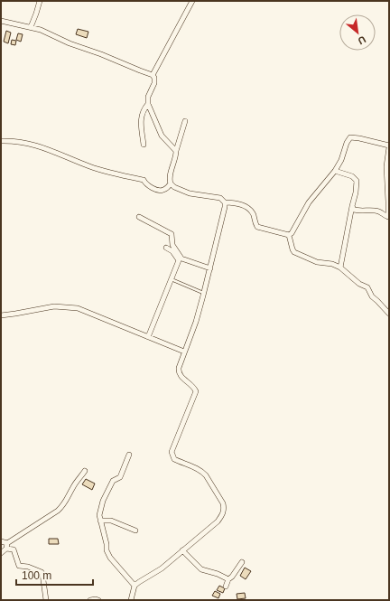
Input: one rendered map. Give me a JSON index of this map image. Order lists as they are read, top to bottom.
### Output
{
  "scale_bar": "100 m",
  "north": "bottom right"
}
